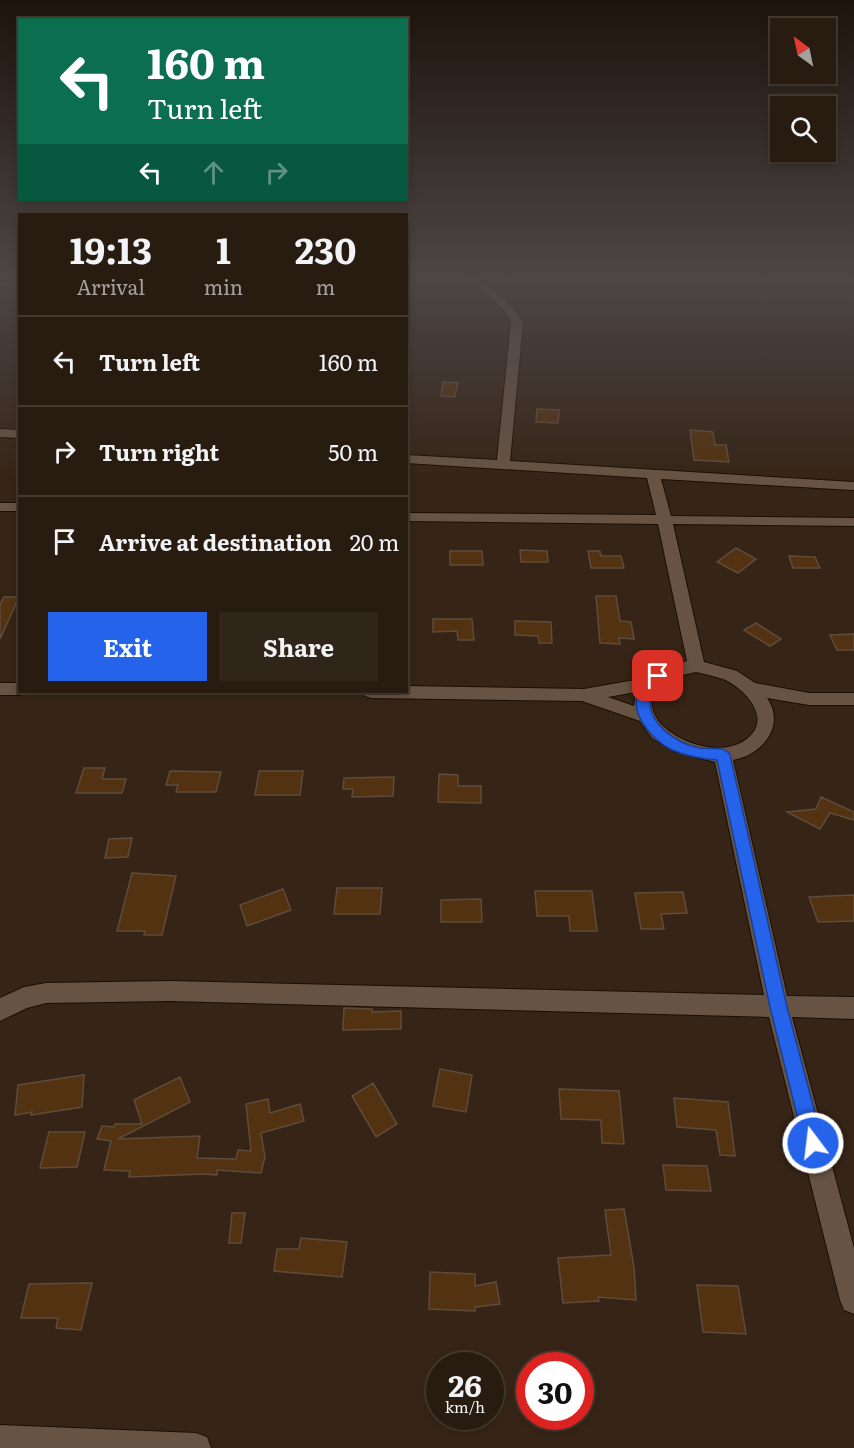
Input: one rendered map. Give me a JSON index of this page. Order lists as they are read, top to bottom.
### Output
{
  "north": "top left",
  "page": {
    "turn": ["160 m", "Turn left"],
    "eta": [
      "19:13",
      "Arrival",
      "1",
      "min",
      "230",
      "m"
    ],
    "list": [
      {
        "name": "Turn left",
        "value": "160 m"
      },
      {
        "name": "Turn right",
        "value": "50 m"
      },
      {
        "name": "Arrive at destination",
        "value": "20 m"
      }
    ],
    "buttons": ["Exit", "Share"],
    "speed": "26 km/h",
    "limit": "30"
  }
}
